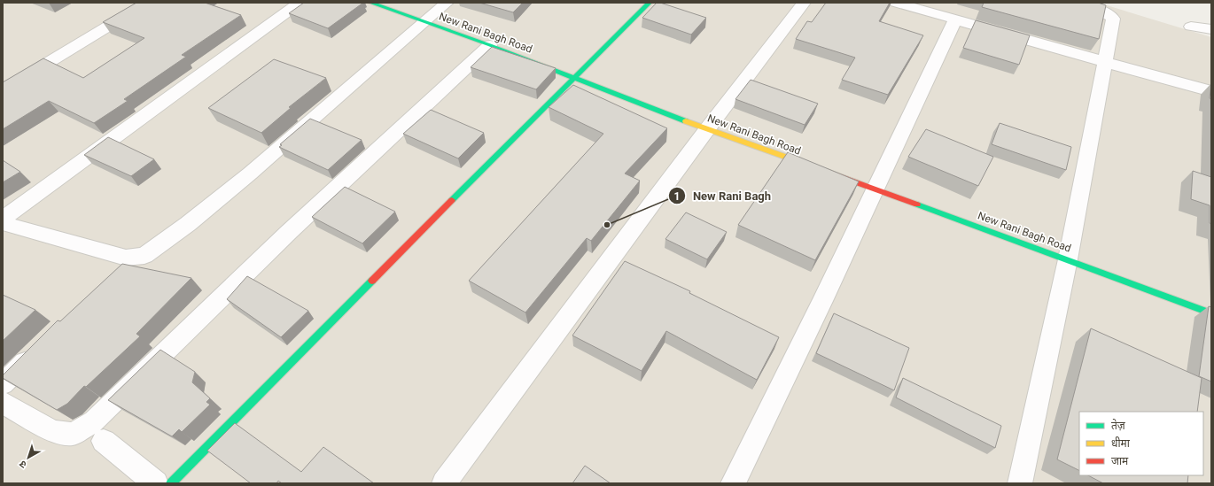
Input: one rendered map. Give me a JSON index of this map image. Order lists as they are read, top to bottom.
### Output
{
  "streets": {
    "street": ["New Rani Bagh Road"]
  },
  "places": ["New Rani Bagh"],
  "legend": ["तेज़", "धीमा", "जाम"],
  "north": "bottom left"
}
